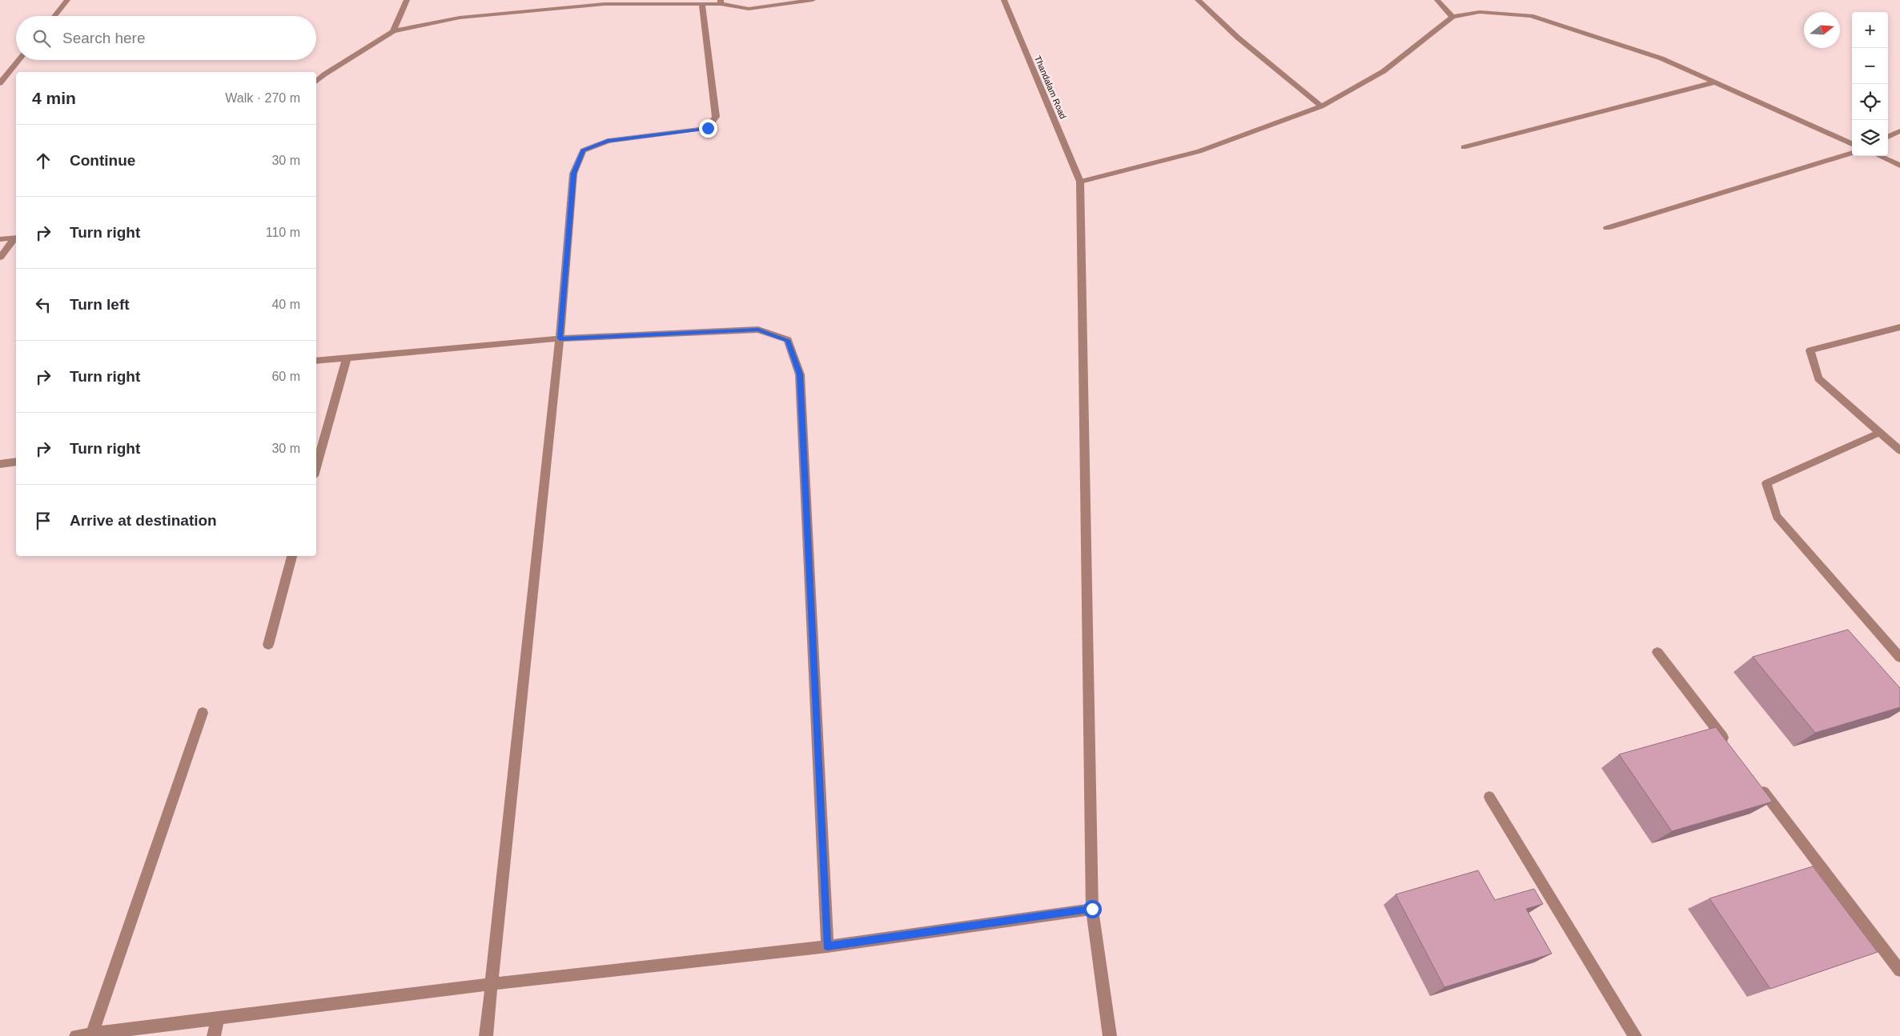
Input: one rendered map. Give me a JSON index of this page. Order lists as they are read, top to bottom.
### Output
{
  "streets": {
    "street": ["Thandalam Road"]
  },
  "north": "right",
  "page": {
    "map_buttons": ["+", "−"],
    "search": "Search here",
    "heading": ["4 min", "Walk · 270 m"],
    "list": [
      ["Continue", "30 m"],
      ["Turn right", "110 m"],
      ["Turn left", "40 m"],
      ["Turn right", "60 m"],
      ["Turn right", "30 m"],
      "Arrive at destination"
    ]
  }
}
